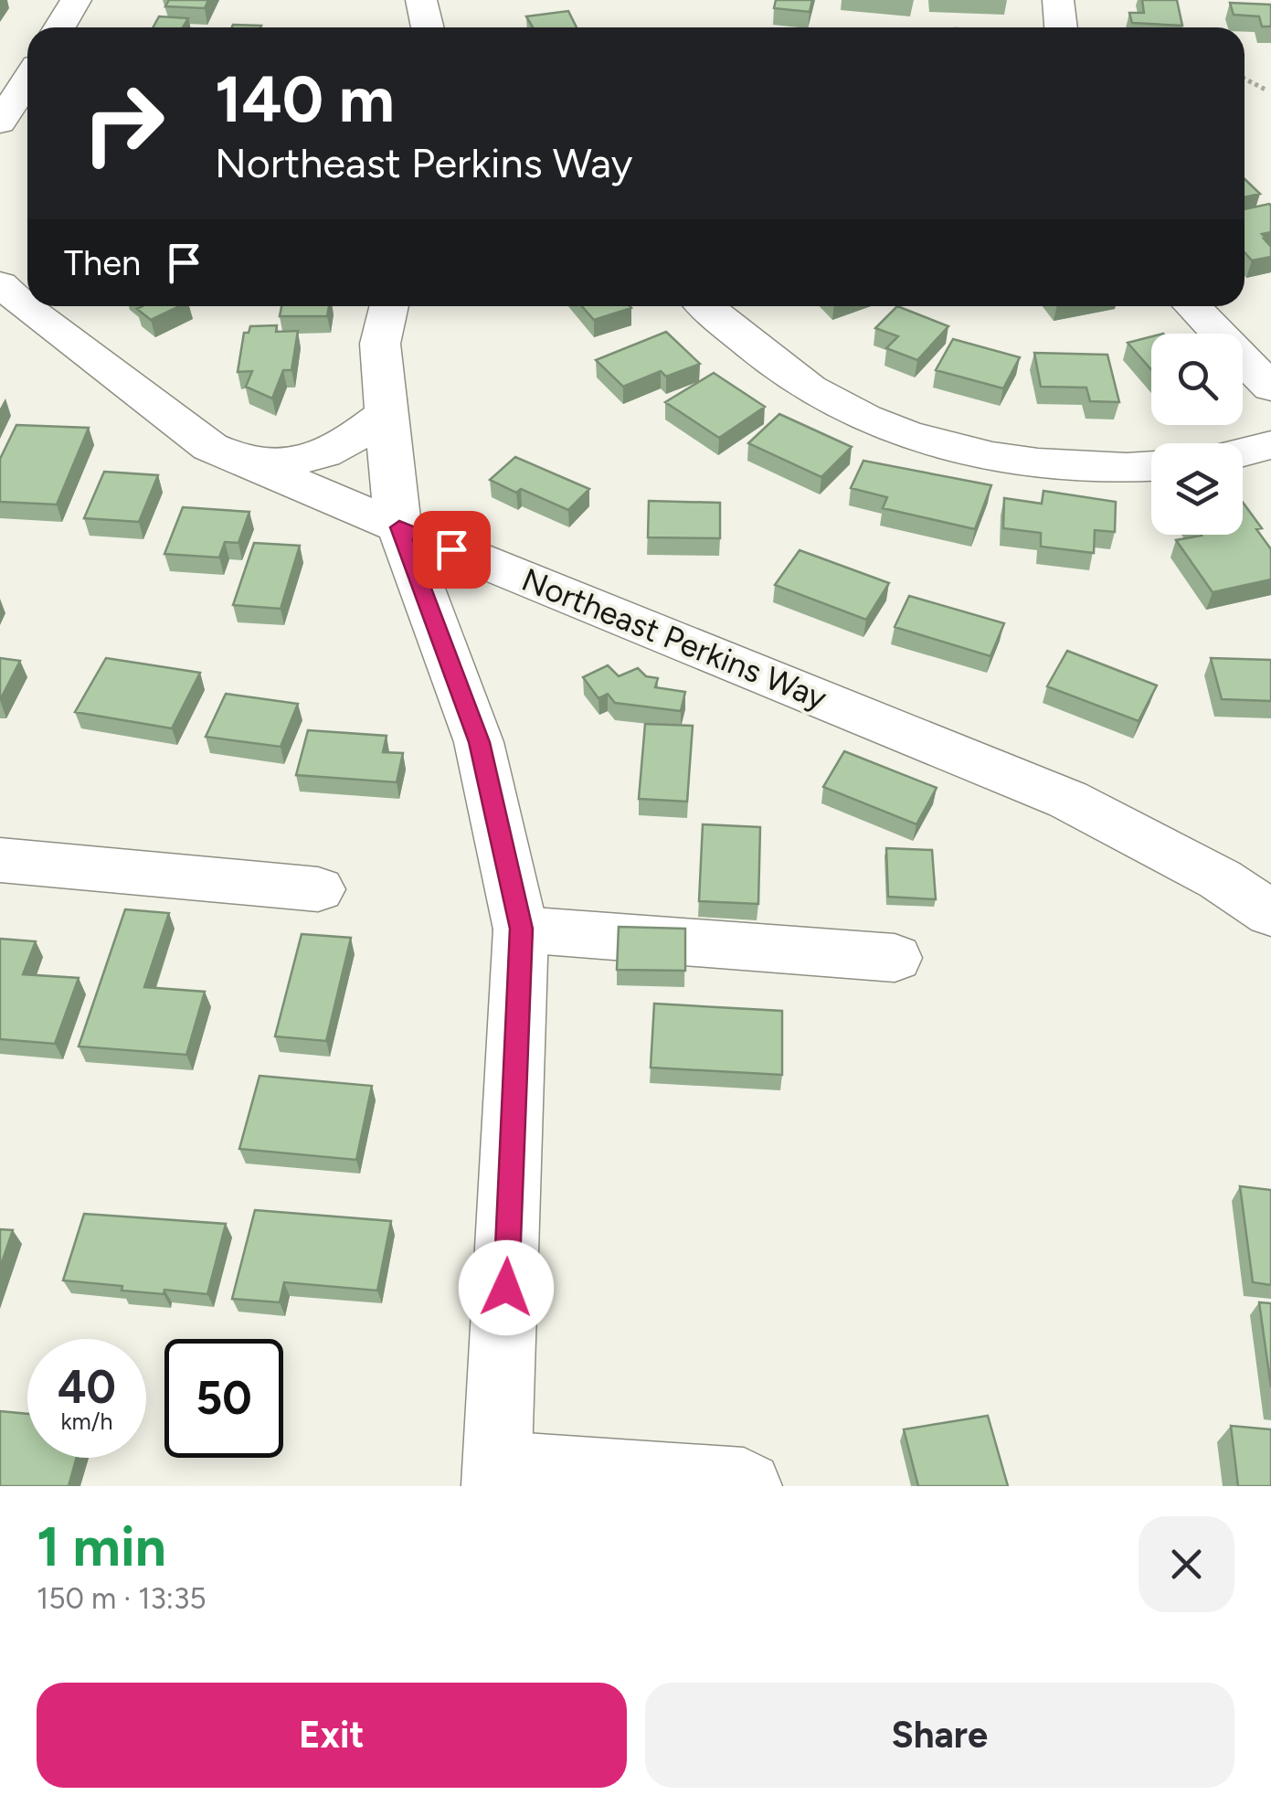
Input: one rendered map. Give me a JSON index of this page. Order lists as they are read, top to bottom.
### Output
{
  "streets": {
    "main road": ["Northeast Perkins Way"]
  },
  "page": {
    "turn": ["140 m", "Northeast Perkins Way"],
    "then": "Then",
    "speed": "40 km/h",
    "limit": "50",
    "heading": ["1 min", "150 m · 13:35"],
    "buttons": ["Exit", "Share"]
  }
}
